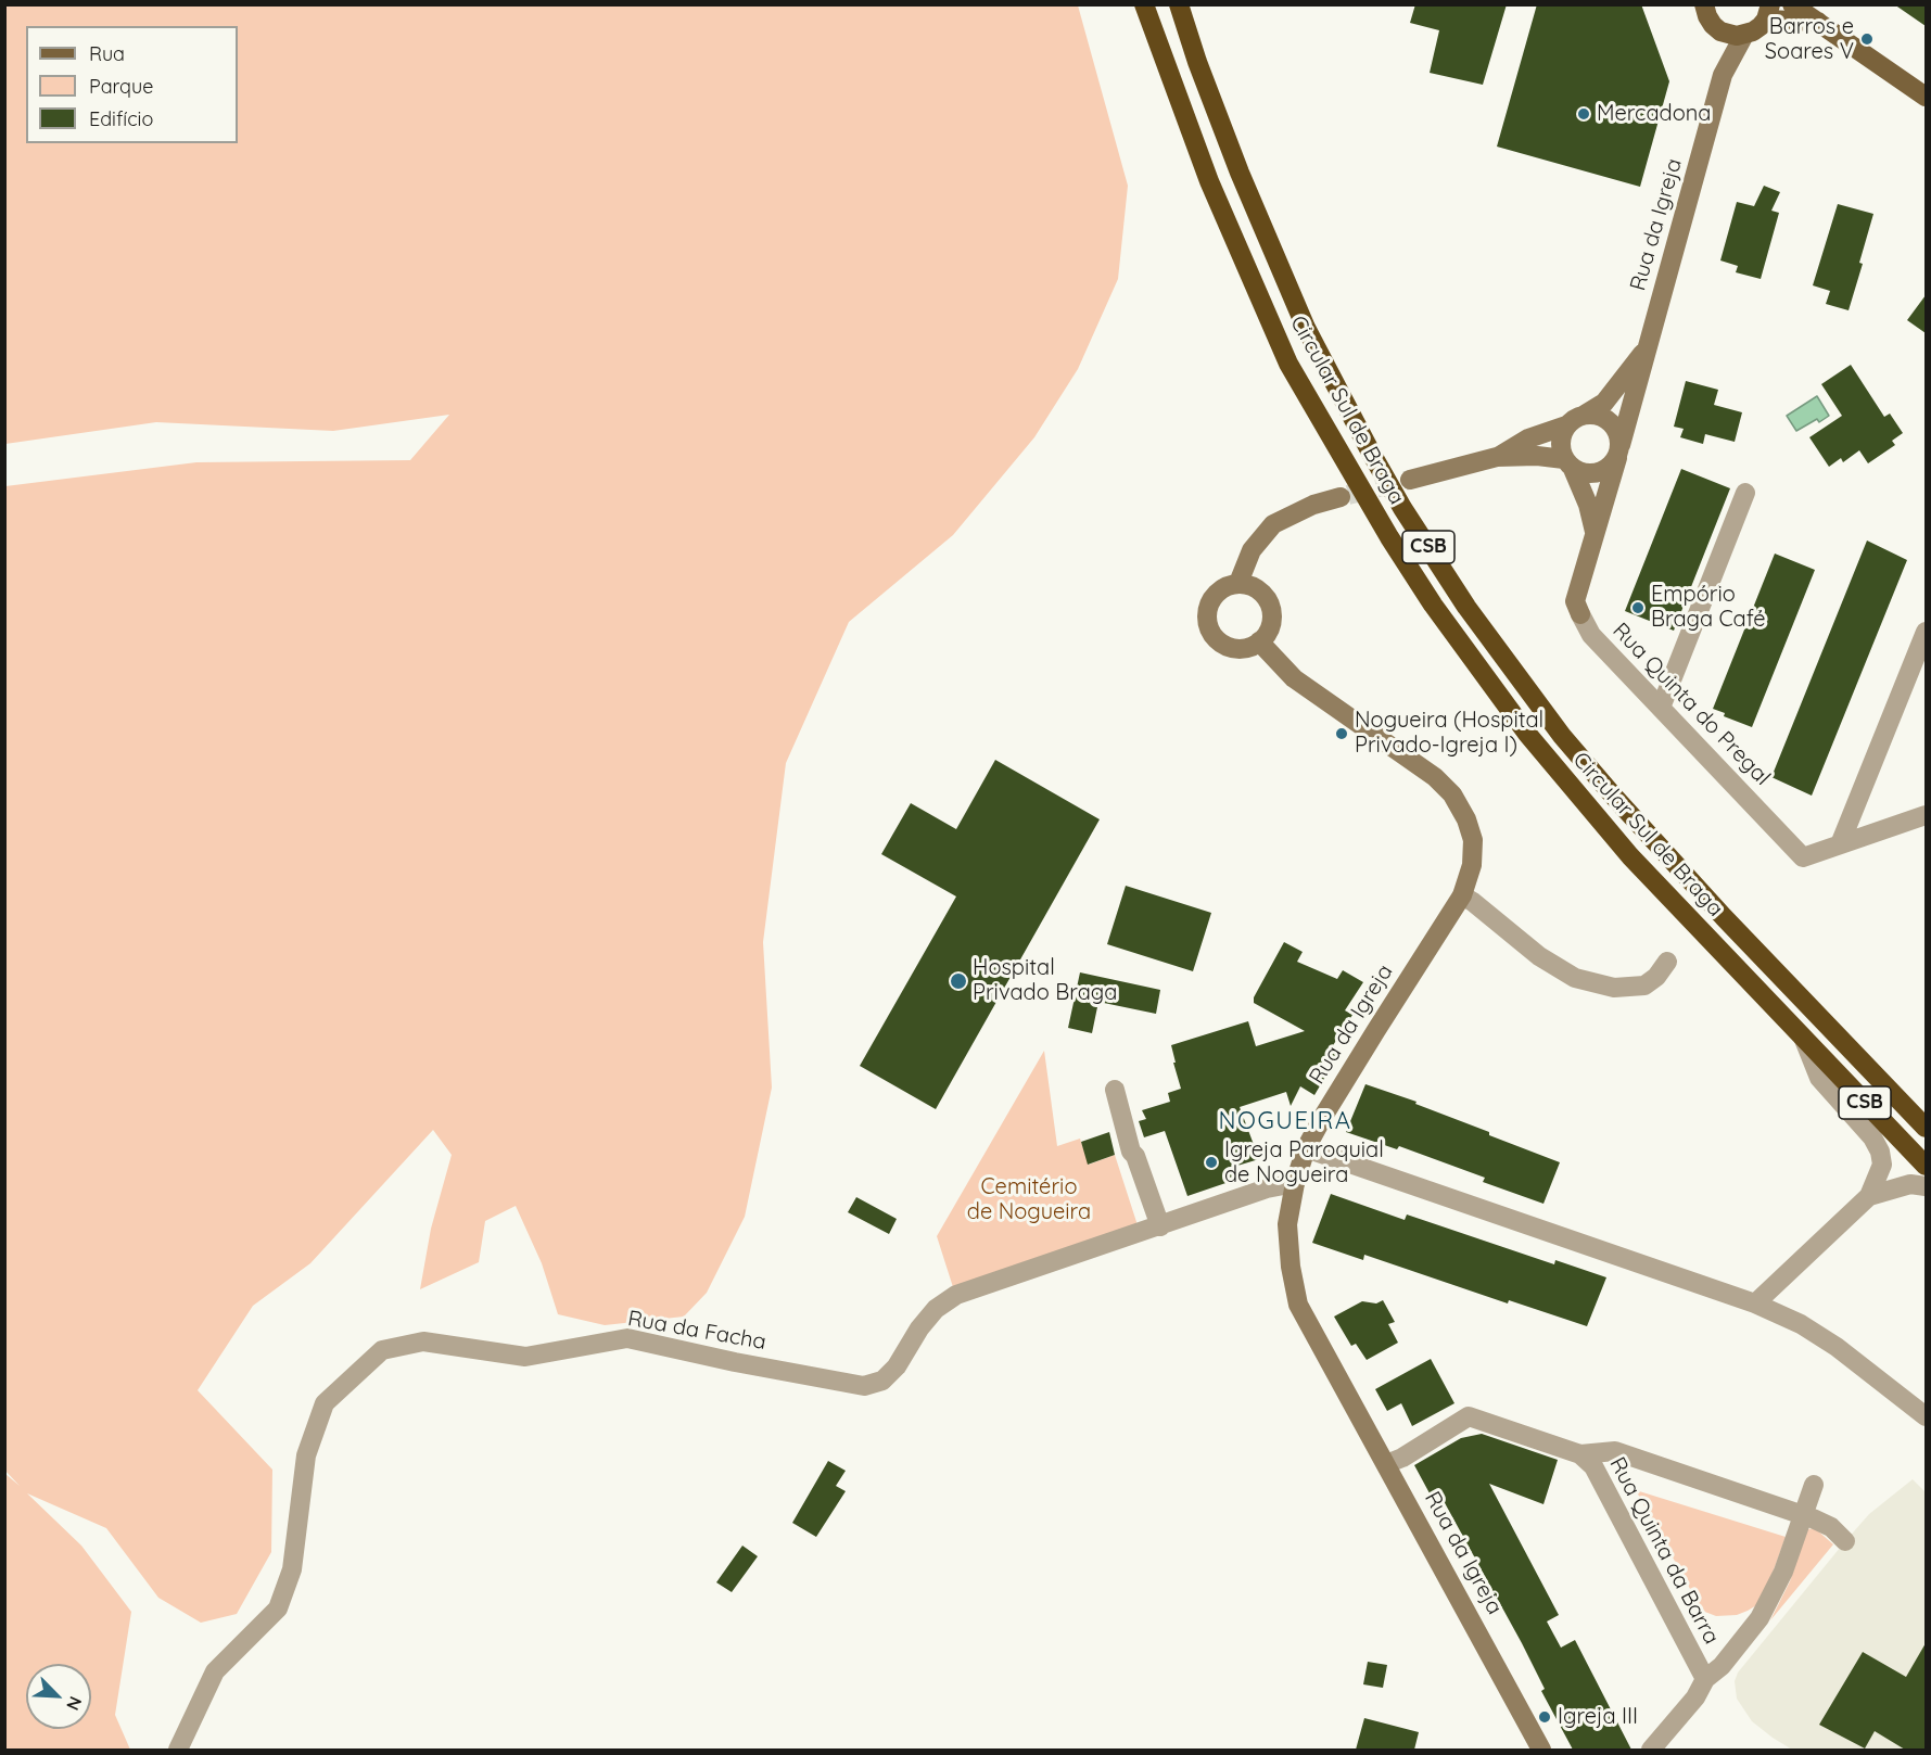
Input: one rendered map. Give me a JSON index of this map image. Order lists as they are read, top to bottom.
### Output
{
  "streets": {
    "highway": ["Circular Sul de Braga", "CSB"],
    "street": [
      "Rua da Igreja",
      "Rua Quinta do Pregal",
      "Rua da Facha",
      "Rua Quinta da Barra"
    ]
  },
  "crossings": [
    ["Rua da Igreja", "Rua Quinta do Pregal"],
    ["Rua da Igreja", "Rua da Facha"],
    ["Rua da Igreja", "Rua Quinta da Barra"],
    ["Circular Sul de Braga", "CSB"]
  ],
  "districts": ["NOGUEIRA"],
  "parks": ["Cemitério de Nogueira"],
  "places": [
    "Barros e Soares V",
    "Mercadona",
    "Empório Braga Café",
    "Nogueira (Hospital Privado-Igreja I)",
    "Hospital Privado Braga",
    "Igreja Paroquial de Nogueira",
    "Igreja III"
  ],
  "legend": ["Rua", "Parque", "Edifício"],
  "north": "bottom right"
}
